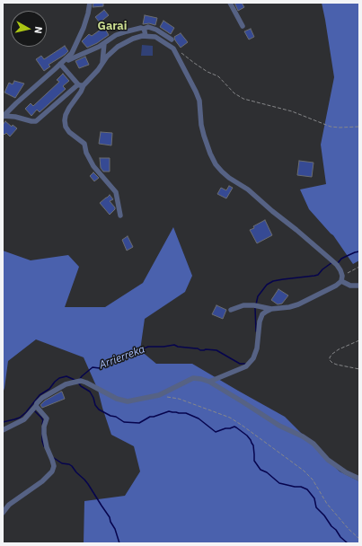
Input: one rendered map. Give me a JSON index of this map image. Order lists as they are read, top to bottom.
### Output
{
  "districts": ["Garai"],
  "water": ["Arrierreka"],
  "north": "right"
}
